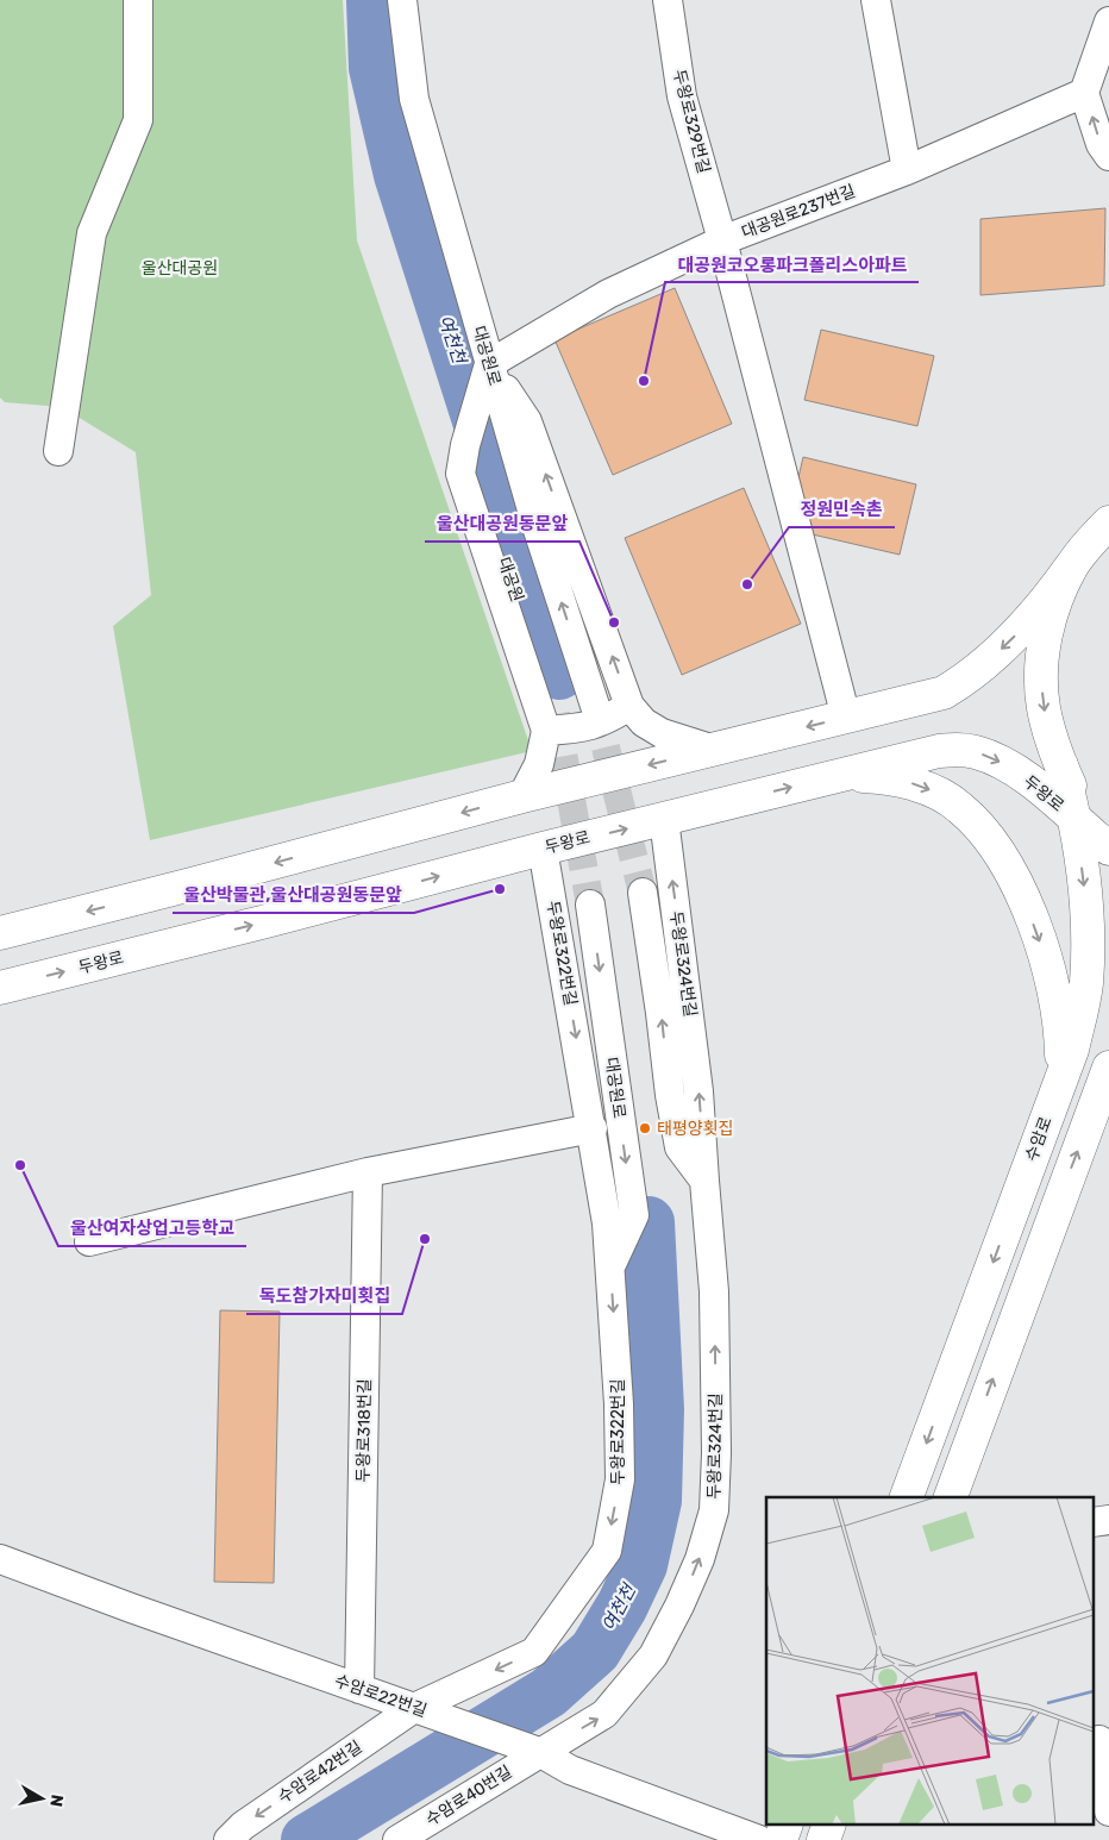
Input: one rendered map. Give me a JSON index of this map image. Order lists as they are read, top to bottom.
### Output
{
  "streets": {
    "main road": ["두왕로", "수암로"],
    "street": [
      "두왕로329번길",
      "대공원로237번길",
      "대공원로",
      "두왕로322번길",
      "두왕로324번길",
      "두왕로318번길",
      "수암로22번길",
      "수암로42번길",
      "수암로40번길"
    ]
  },
  "crossings": [
    ["두왕로329번길", "대공원로237번길"],
    ["대공원로237번길", "대공원로"],
    ["대공원로", "두왕로322번길"],
    ["두왕로", "두왕로322번길"],
    ["두왕로", "두왕로324번길"],
    ["두왕로", "수암로"],
    ["두왕로322번길", "수암로22번길"],
    ["두왕로322번길", "수암로42번길"],
    ["두왕로324번길", "수암로22번길"],
    ["두왕로324번길", "수암로40번길"],
    ["두왕로318번길", "수암로22번길"],
    ["수암로22번길", "수암로42번길"],
    ["수암로22번길", "수암로40번길"]
  ],
  "one_way": ["두왕로322번길", "두왕로324번길", "수암로42번길"],
  "water": ["여천천"],
  "parks": ["울산대공원"],
  "places": [
    "대공원코오롱파크폴리스아파트",
    "정원민속촌",
    "울산대공원동문앞",
    "울산박물관,울산대공원동문앞",
    "태평양횟집",
    "울산여자상업고등학교",
    "독도참가자미횟집"
  ],
  "north": "right"
}
